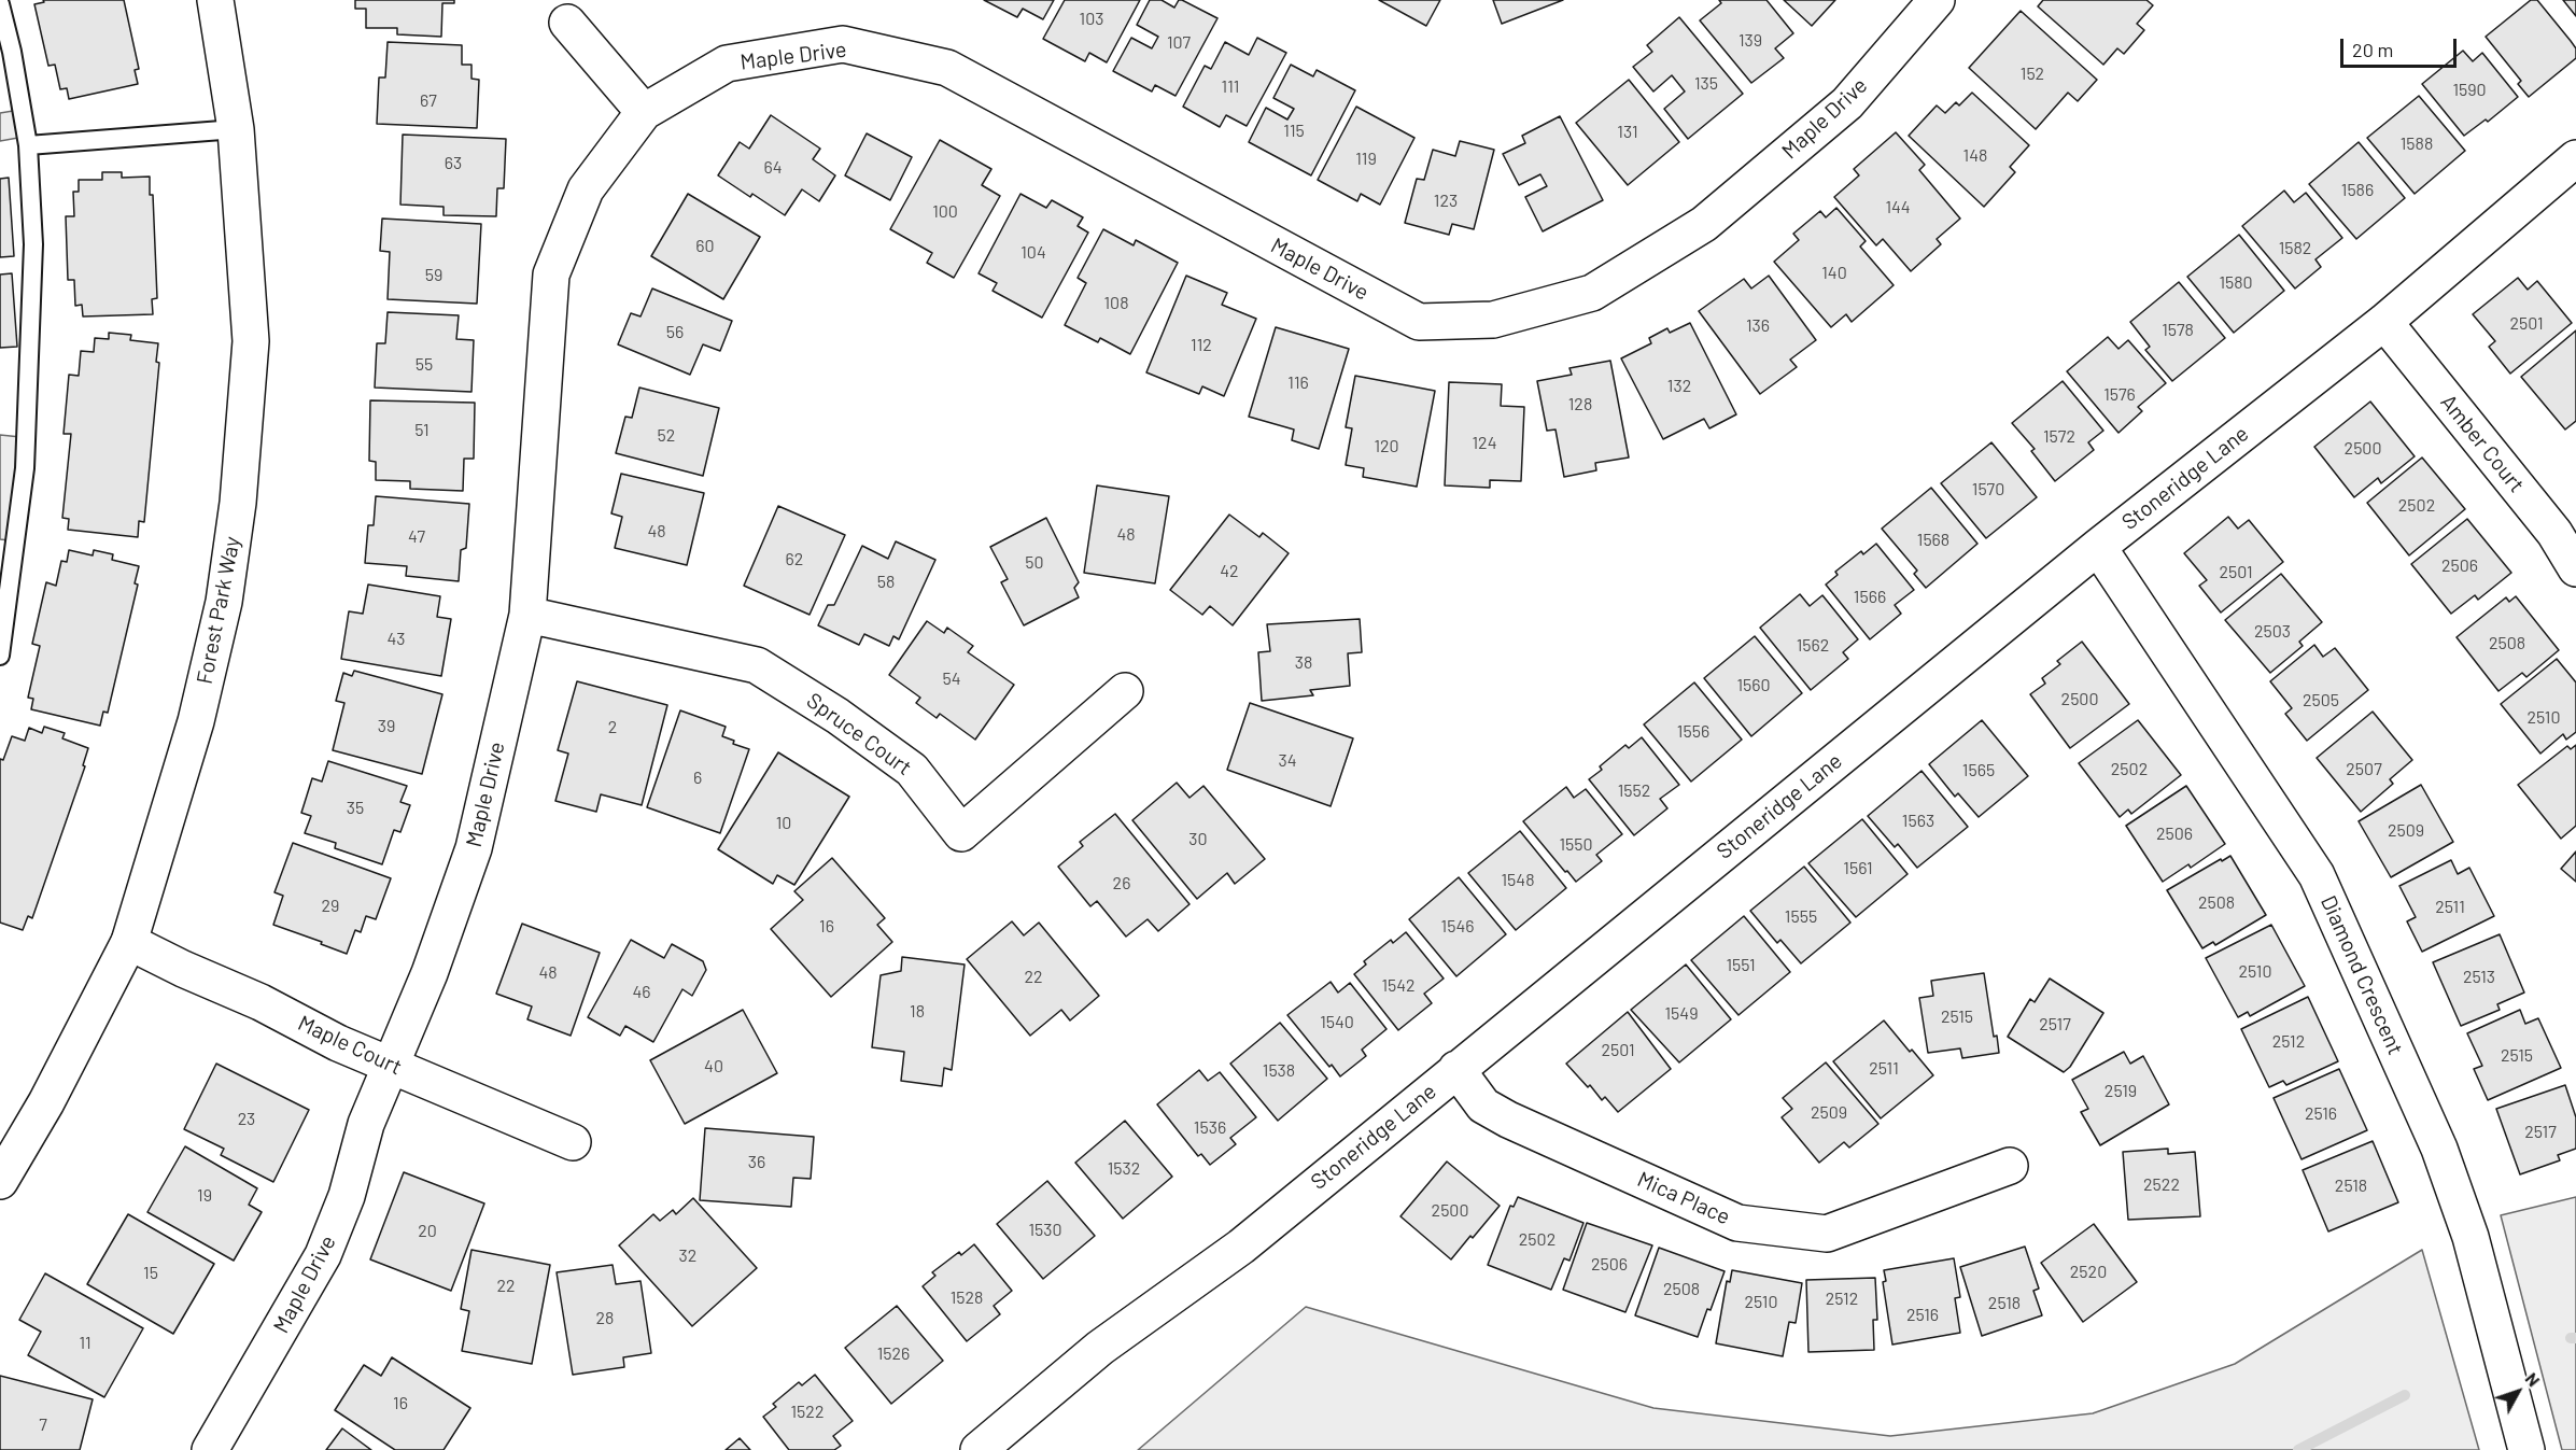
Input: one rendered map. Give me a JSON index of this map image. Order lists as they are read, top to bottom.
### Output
{
  "streets": {
    "street": [
      "Maple Drive",
      "Amber Court",
      "Stoneridge Lane",
      "Forest Park Way",
      "Spruce Court",
      "Diamond Crescent",
      "Maple Court",
      "Mica Place"
    ]
  },
  "crossings": [
    ["Maple Drive", "Spruce Court"],
    ["Maple Drive", "Maple Court"],
    ["Amber Court", "Stoneridge Lane"],
    ["Stoneridge Lane", "Diamond Crescent"],
    ["Stoneridge Lane", "Mica Place"],
    ["Forest Park Way", "Maple Court"]
  ],
  "house_numbers": [
    "103",
    "139",
    "107",
    "152",
    "135",
    "111",
    "1590",
    "67",
    "115",
    "131",
    "1588",
    "148",
    "119",
    "63",
    "64",
    "1586",
    "123",
    "144",
    "100",
    "60",
    "1582",
    "104",
    "140",
    "59",
    "1580",
    "108",
    "2501",
    "136",
    "1578",
    "56",
    "112",
    "55",
    "116",
    "132",
    "1576",
    "128",
    "51",
    "52",
    "1572",
    "124",
    "120",
    "2500",
    "1570",
    "2502",
    "48",
    "48",
    "47",
    "1568",
    "62",
    "50",
    "2506",
    "42",
    "2501",
    "58",
    "1566",
    "2503",
    "43",
    "2508",
    "1562",
    "38",
    "54",
    "1560",
    "2500",
    "2505",
    "2510",
    "39",
    "2",
    "1556",
    "34",
    "2502",
    "2507",
    "1565",
    "6",
    "1552",
    "35",
    "1563",
    "10",
    "2509",
    "2506",
    "30",
    "1550",
    "1561",
    "1548",
    "26",
    "2508",
    "29",
    "2511",
    "1555",
    "16",
    "1546",
    "1551",
    "2510",
    "48",
    "22",
    "2513",
    "1542",
    "46",
    "18",
    "1549",
    "2515",
    "1540",
    "2517",
    "2512",
    "2501",
    "2515",
    "40",
    "2511",
    "1538",
    "2519",
    "2509",
    "2516",
    "23",
    "1536",
    "2517",
    "36",
    "1532",
    "2522",
    "2518",
    "19",
    "2500",
    "1530",
    "20",
    "2502",
    "32",
    "2506",
    "2520",
    "15",
    "22",
    "2508",
    "1528",
    "2512",
    "2510",
    "2518",
    "2516",
    "28",
    "11",
    "1526",
    "16",
    "1522",
    "7"
  ],
  "scale_bar": "20 m",
  "north": "top right"
}
